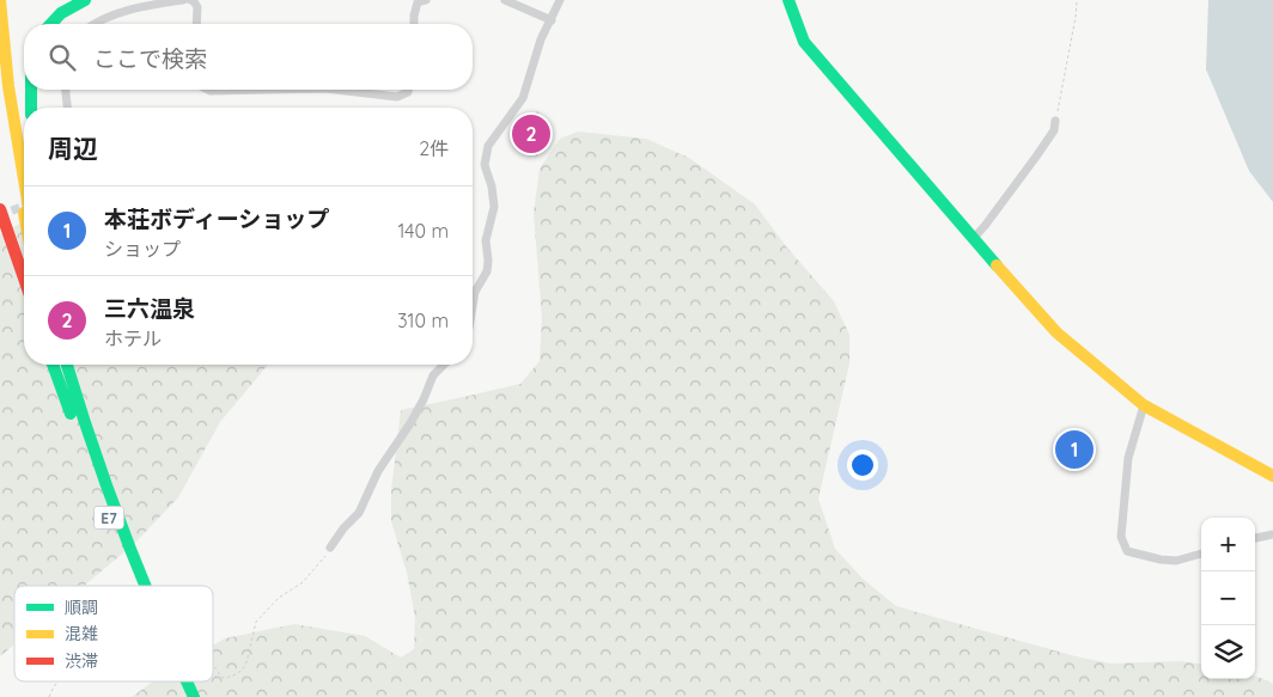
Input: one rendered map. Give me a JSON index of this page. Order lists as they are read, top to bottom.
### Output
{
  "streets": {
    "main road": ["E7"]
  },
  "legend": ["順調", "混雑", "渋滞"],
  "page": {
    "search": "ここで検索",
    "heading": ["周辺", "2件"],
    "pins": ["2", "1"],
    "list": [
      {
        "mark": "1",
        "name": "本荘ボディーショップ",
        "note": "ショップ",
        "value": "140 m"
      },
      {
        "mark": "2",
        "name": "三六温泉",
        "note": "ホテル",
        "value": "310 m"
      }
    ],
    "map_buttons": ["+", "−"]
  }
}
